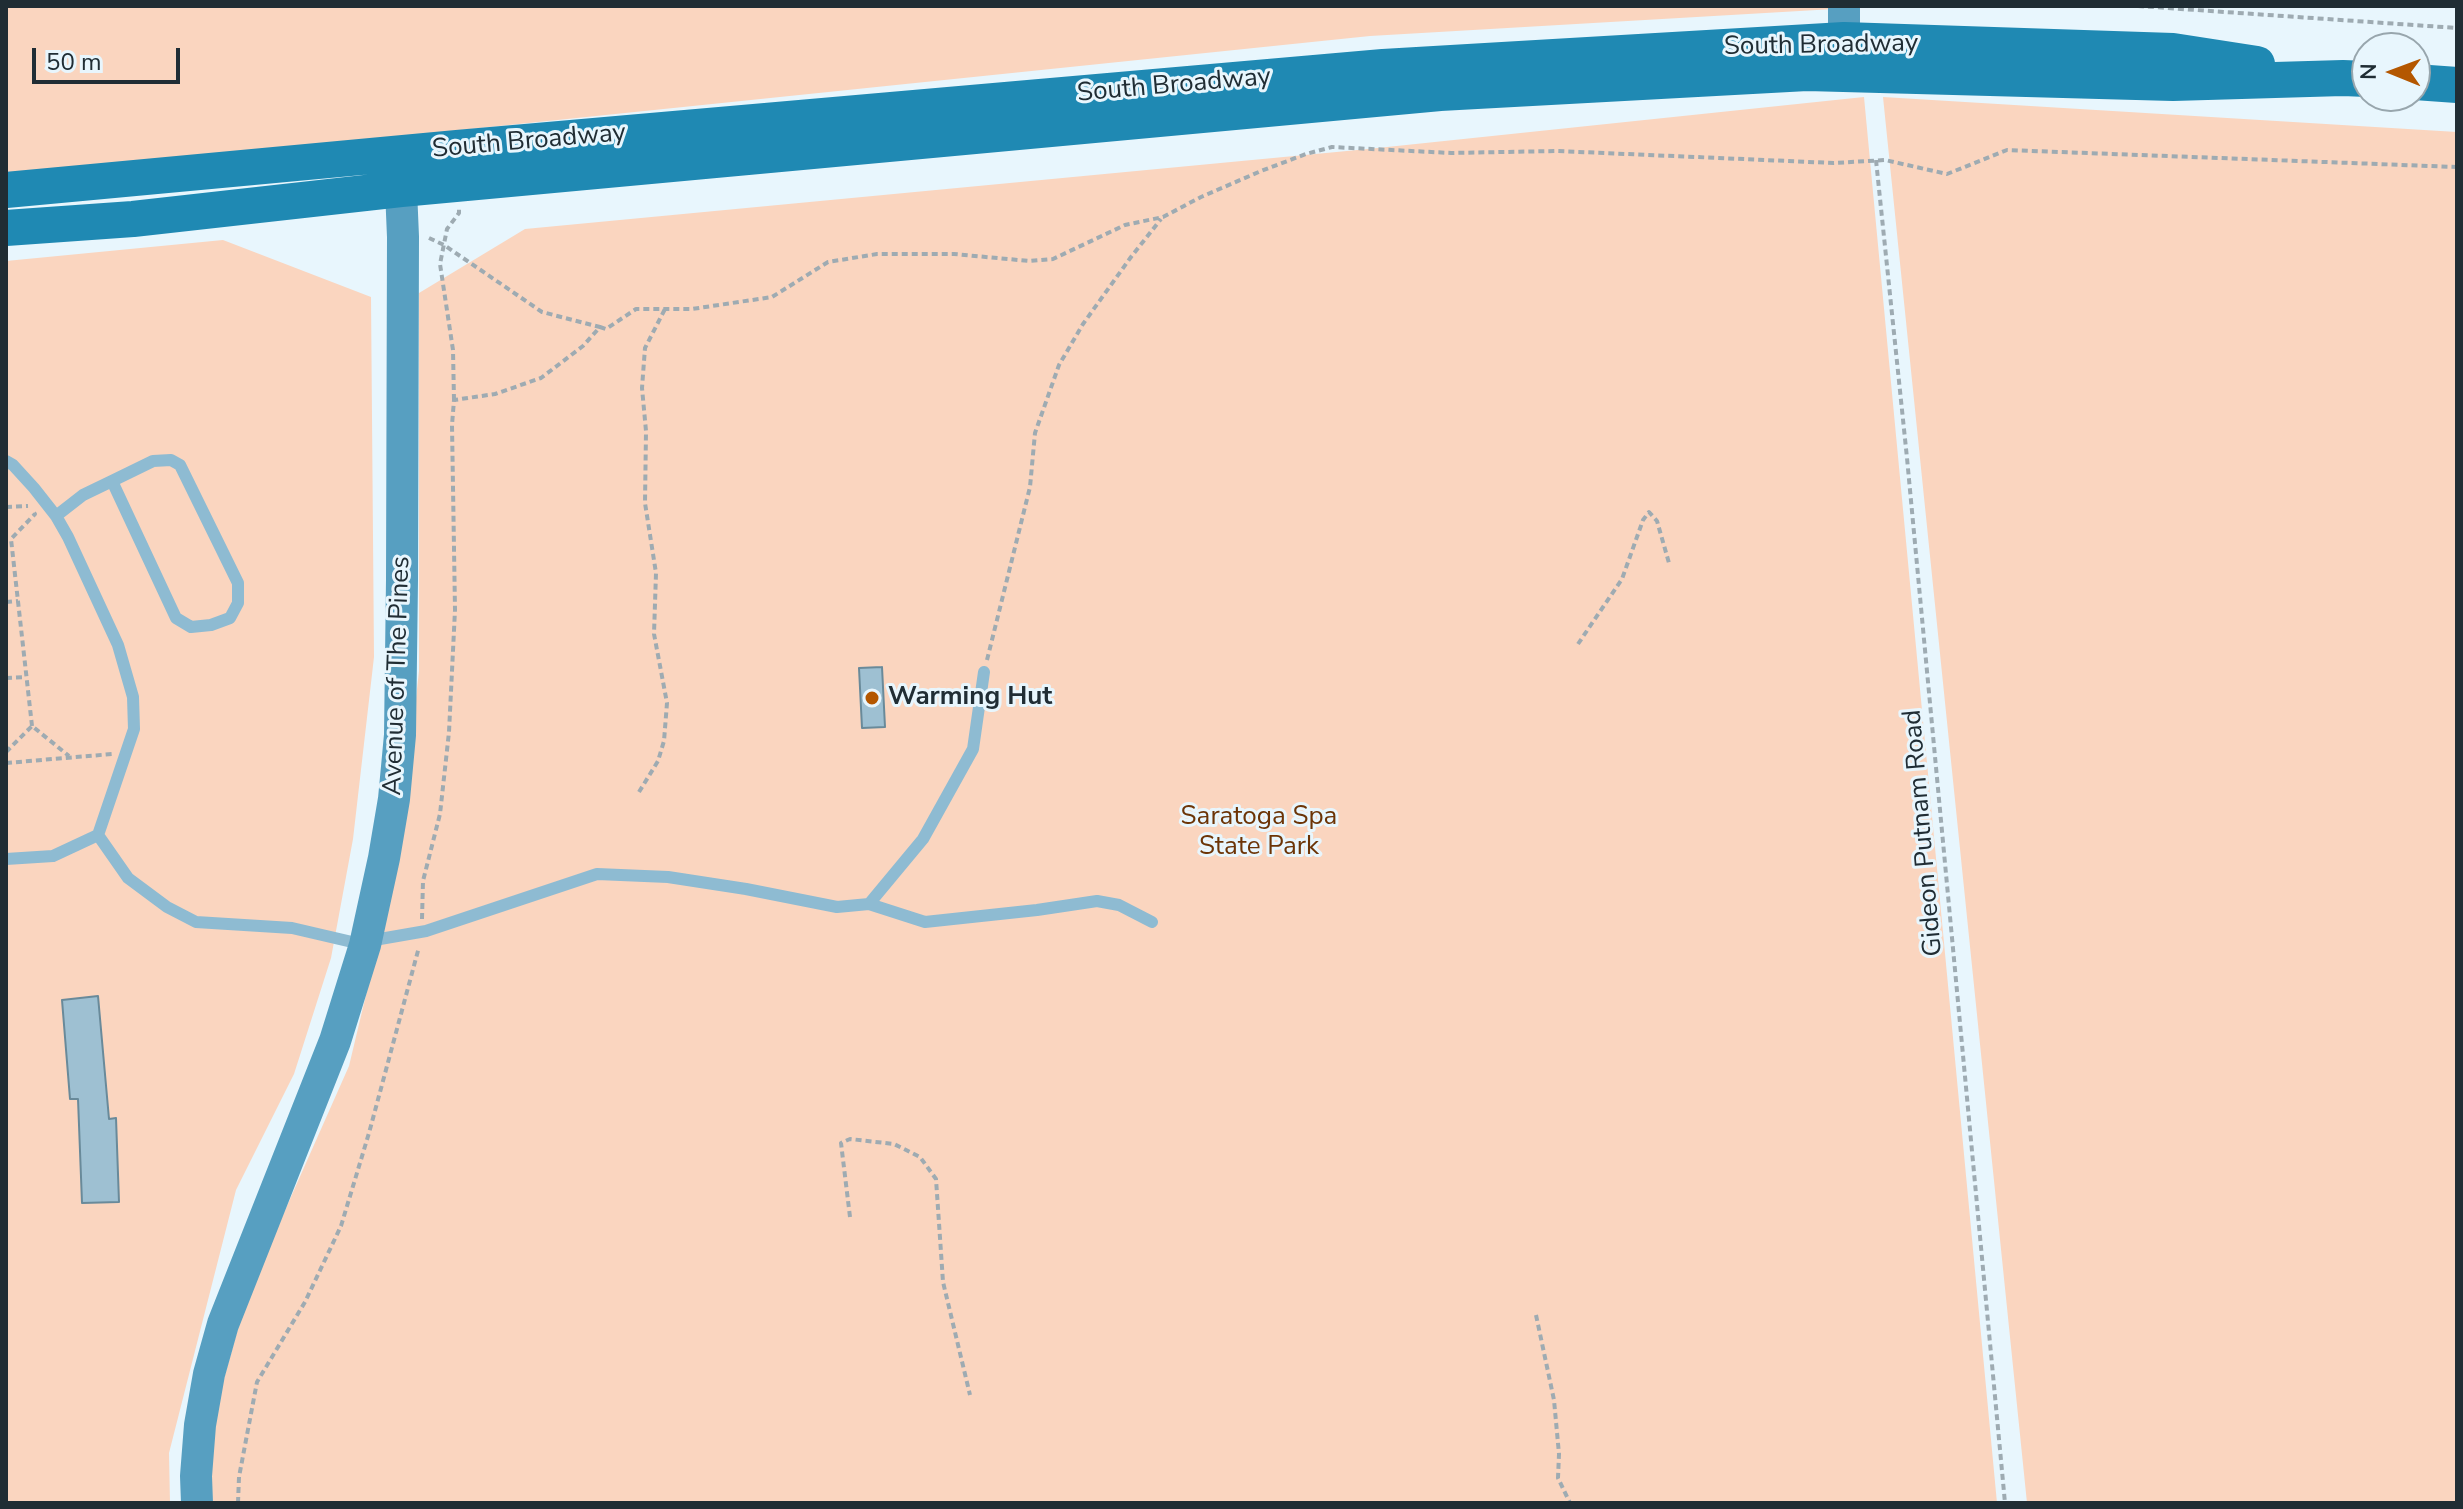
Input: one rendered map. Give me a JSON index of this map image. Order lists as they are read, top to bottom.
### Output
{
  "streets": {
    "main road": ["South Broadway"],
    "street": ["Avenue of The Pines"],
    "path": ["Gideon Putnam Road"]
  },
  "crossings": [
    ["South Broadway", "Avenue of The Pines"]
  ],
  "parks": ["Saratoga Spa State Park"],
  "places": ["Warming Hut"],
  "scale_bar": "50 m",
  "north": "left"
}
